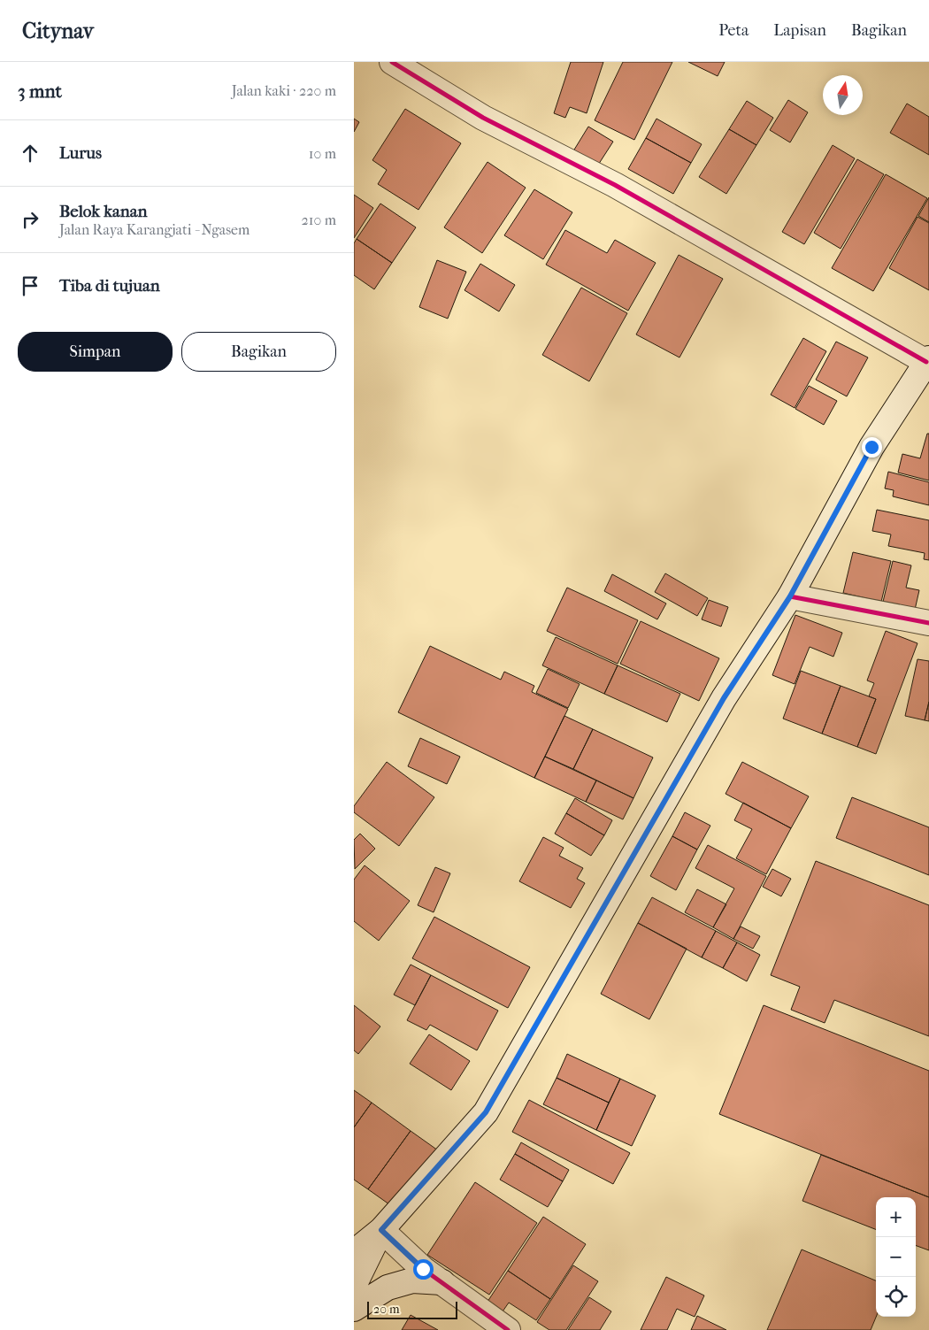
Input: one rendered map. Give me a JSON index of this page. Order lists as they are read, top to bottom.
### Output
{
  "scale_bar": "20 m",
  "north": "top",
  "page": {
    "header": "Citynav",
    "nav": ["Peta", "Lapisan", "Bagikan"],
    "heading": ["3 mnt", "Jalan kaki · 220 m"],
    "list": [
      ["Lurus", "10 m"],
      ["Belok kanan", "Jalan Raya Karangjati - Ngasem", "210 m"],
      "Tiba di tujuan"
    ],
    "buttons": ["Simpan", "Bagikan"],
    "map_buttons": ["+", "−"],
    "scale": "20 m"
  }
}
